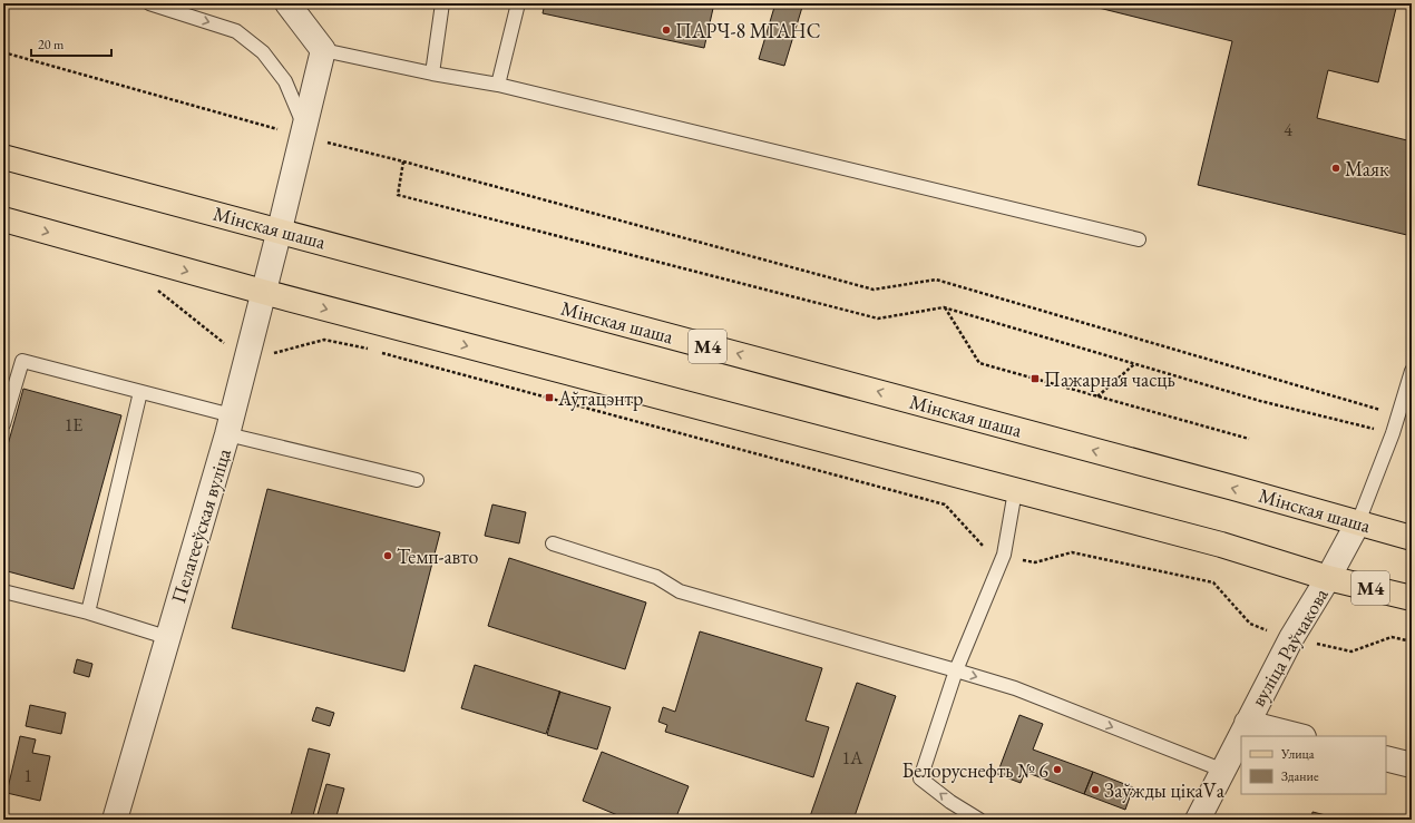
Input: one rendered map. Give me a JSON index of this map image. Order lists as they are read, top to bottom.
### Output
{
  "streets": {
    "main road": ["Мінская шаша", "М4"],
    "street": ["Пелагееўская вуліца", "вуліца Раўчакова"]
  },
  "crossings": [
    ["Мінская шаша", "Пелагееўская вуліца"],
    ["Мінская шаша", "вуліца Раўчакова"],
    ["М4", "Пелагееўская вуліца"],
    ["М4", "вуліца Раўчакова"]
  ],
  "places": {
    "other": [
      "ПАРЧ-8 МГАНС",
      "Маяк",
      "Темп-авто",
      "Белоруснефть № 6",
      "Заўжды цікаVа"
    ],
    "transit": ["Пажарная часць", "Аўтацэнтр"]
  },
  "house_numbers": [
    "4",
    "1Е",
    "1А",
    "1"
  ],
  "legend": ["Улица", "Здание"],
  "scale_bar": "20 m"
}
